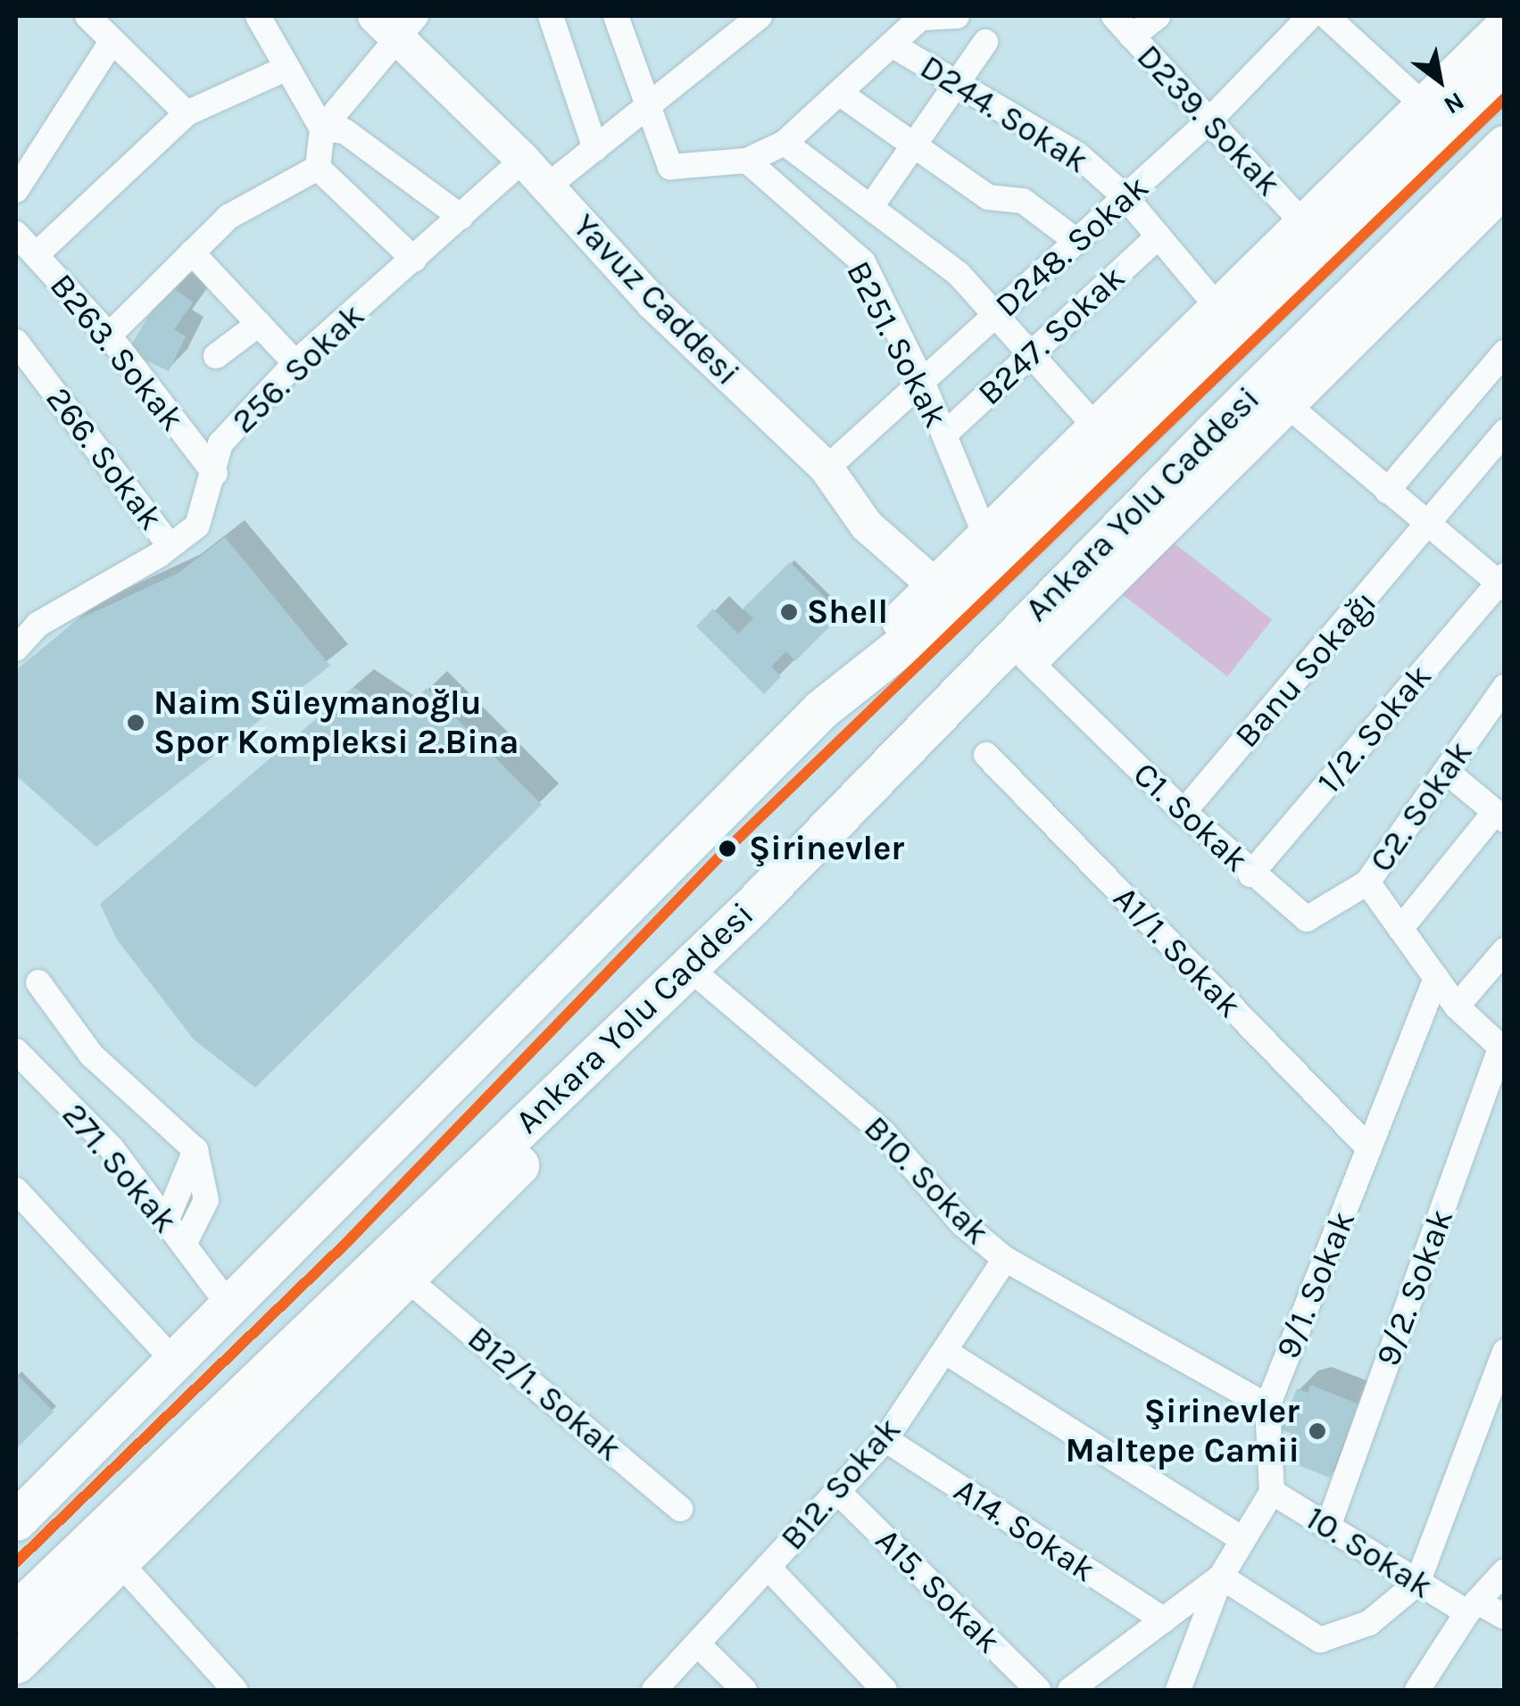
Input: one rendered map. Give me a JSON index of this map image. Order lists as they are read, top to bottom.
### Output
{
  "streets": {
    "highway": ["Ankara Yolu Caddesi"],
    "main road": ["Yavuz Caddesi"],
    "street": [
      "D244. Sokak",
      "D239. Sokak",
      "D248. Sokak",
      "B247. Sokak",
      "B251. Sokak",
      "B263. Sokak",
      "256. Sokak",
      "266. Sokak",
      "Banu Sokağı",
      "1/2. Sokak",
      "C2. Sokak",
      "C1. Sokak",
      "A1/1. Sokak",
      "271. Sokak",
      "B10. Sokak",
      "9/1. Sokak",
      "9/2. Sokak",
      "B12/1. Sokak",
      "B12. Sokak",
      "A14. Sokak",
      "10. Sokak",
      "A15. Sokak"
    ]
  },
  "crossings": [
    ["D244. Sokak", "D248. Sokak"],
    ["D244. Sokak", "B247. Sokak"],
    ["D239. Sokak", "D248. Sokak"],
    ["D248. Sokak", "Yavuz Caddesi"],
    ["D248. Sokak", "B251. Sokak"],
    ["Yavuz Caddesi", "256. Sokak"],
    ["B247. Sokak", "B251. Sokak"],
    ["B263. Sokak", "256. Sokak"],
    ["256. Sokak", "266. Sokak"],
    ["Banu Sokağı", "C1. Sokak"],
    ["1/2. Sokak", "C1. Sokak"],
    ["C2. Sokak", "C1. Sokak"],
    ["A1/1. Sokak", "9/1. Sokak"],
    ["B10. Sokak", "9/1. Sokak"],
    ["B10. Sokak", "B12. Sokak"],
    ["9/1. Sokak", "10. Sokak"],
    ["9/2. Sokak", "10. Sokak"],
    ["B12. Sokak", "A14. Sokak"],
    ["B12. Sokak", "A15. Sokak"]
  ],
  "places": [
    "Shell",
    "Naim Süleymanoğlu Spor Kompleksi 2.Bina",
    "Şirinevler",
    "Şirinevler Maltepe Camii"
  ],
  "north": "bottom right"
}
